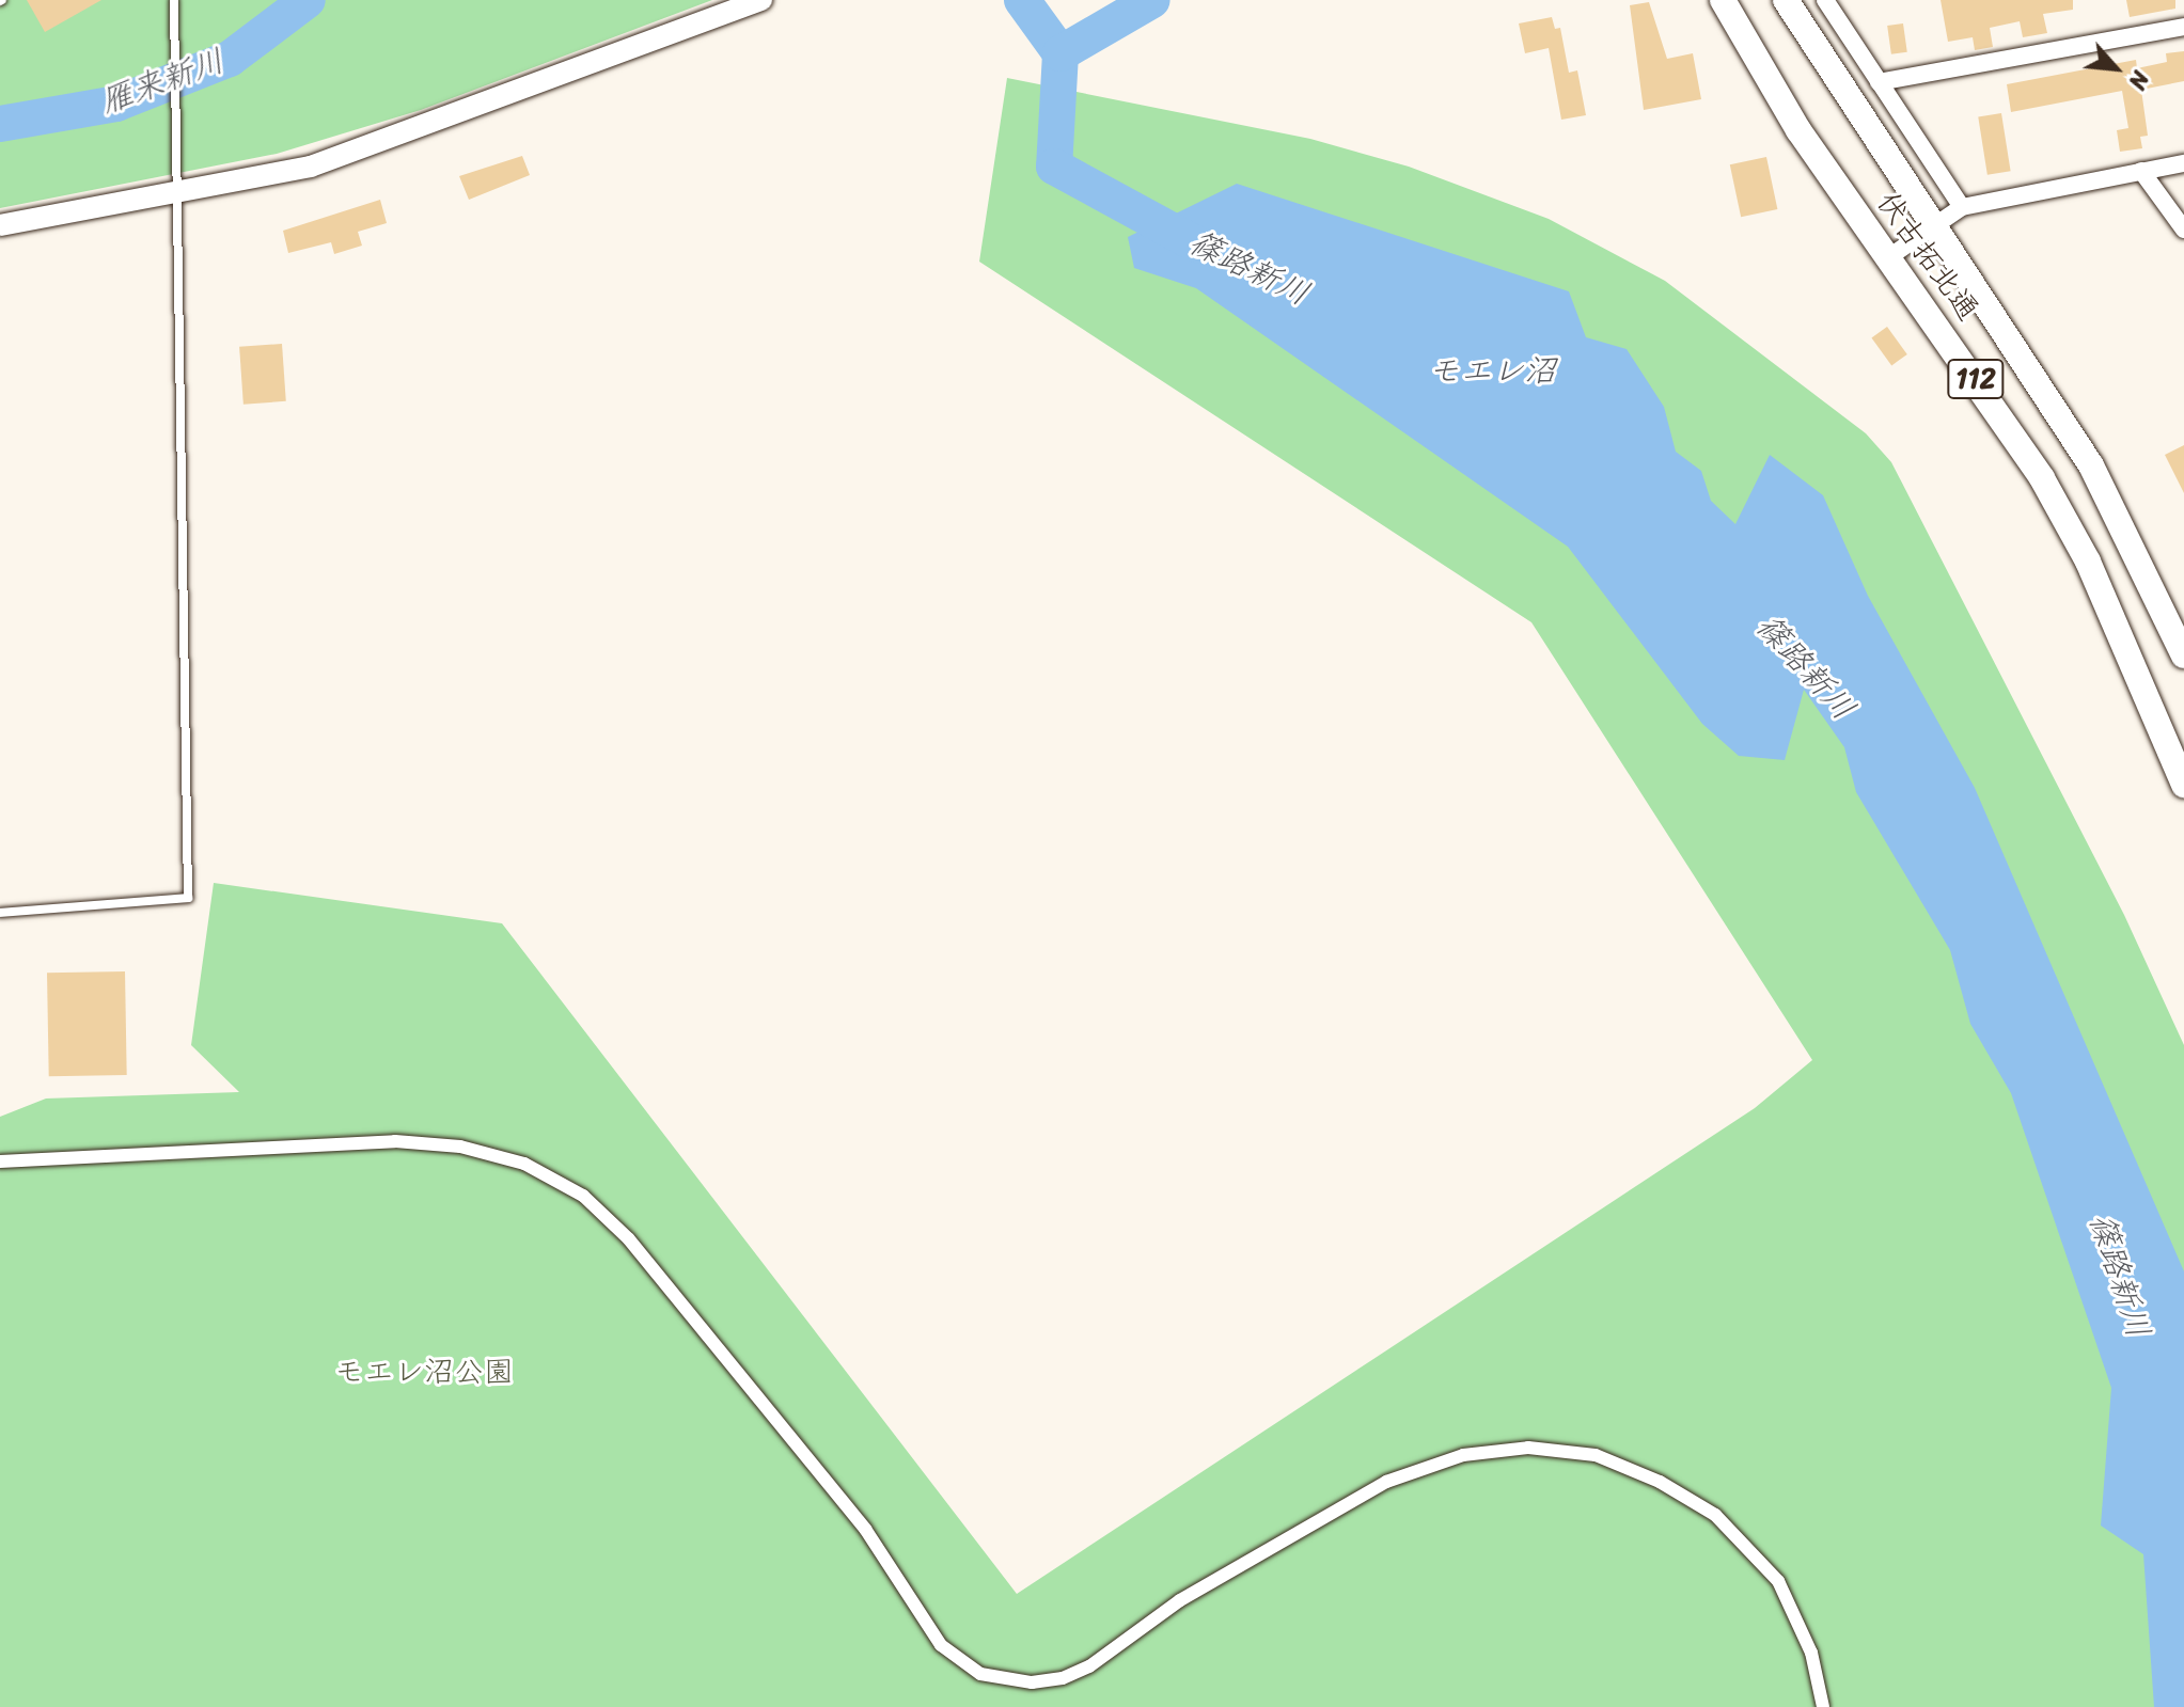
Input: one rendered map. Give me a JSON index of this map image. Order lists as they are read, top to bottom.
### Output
{
  "streets": {
    "main road": ["伏古拓北通", "112"]
  },
  "water": ["雁来新川", "篠路新川", "モエレ沼"],
  "parks": ["モエレ沼公園"],
  "north": "bottom right"
}
